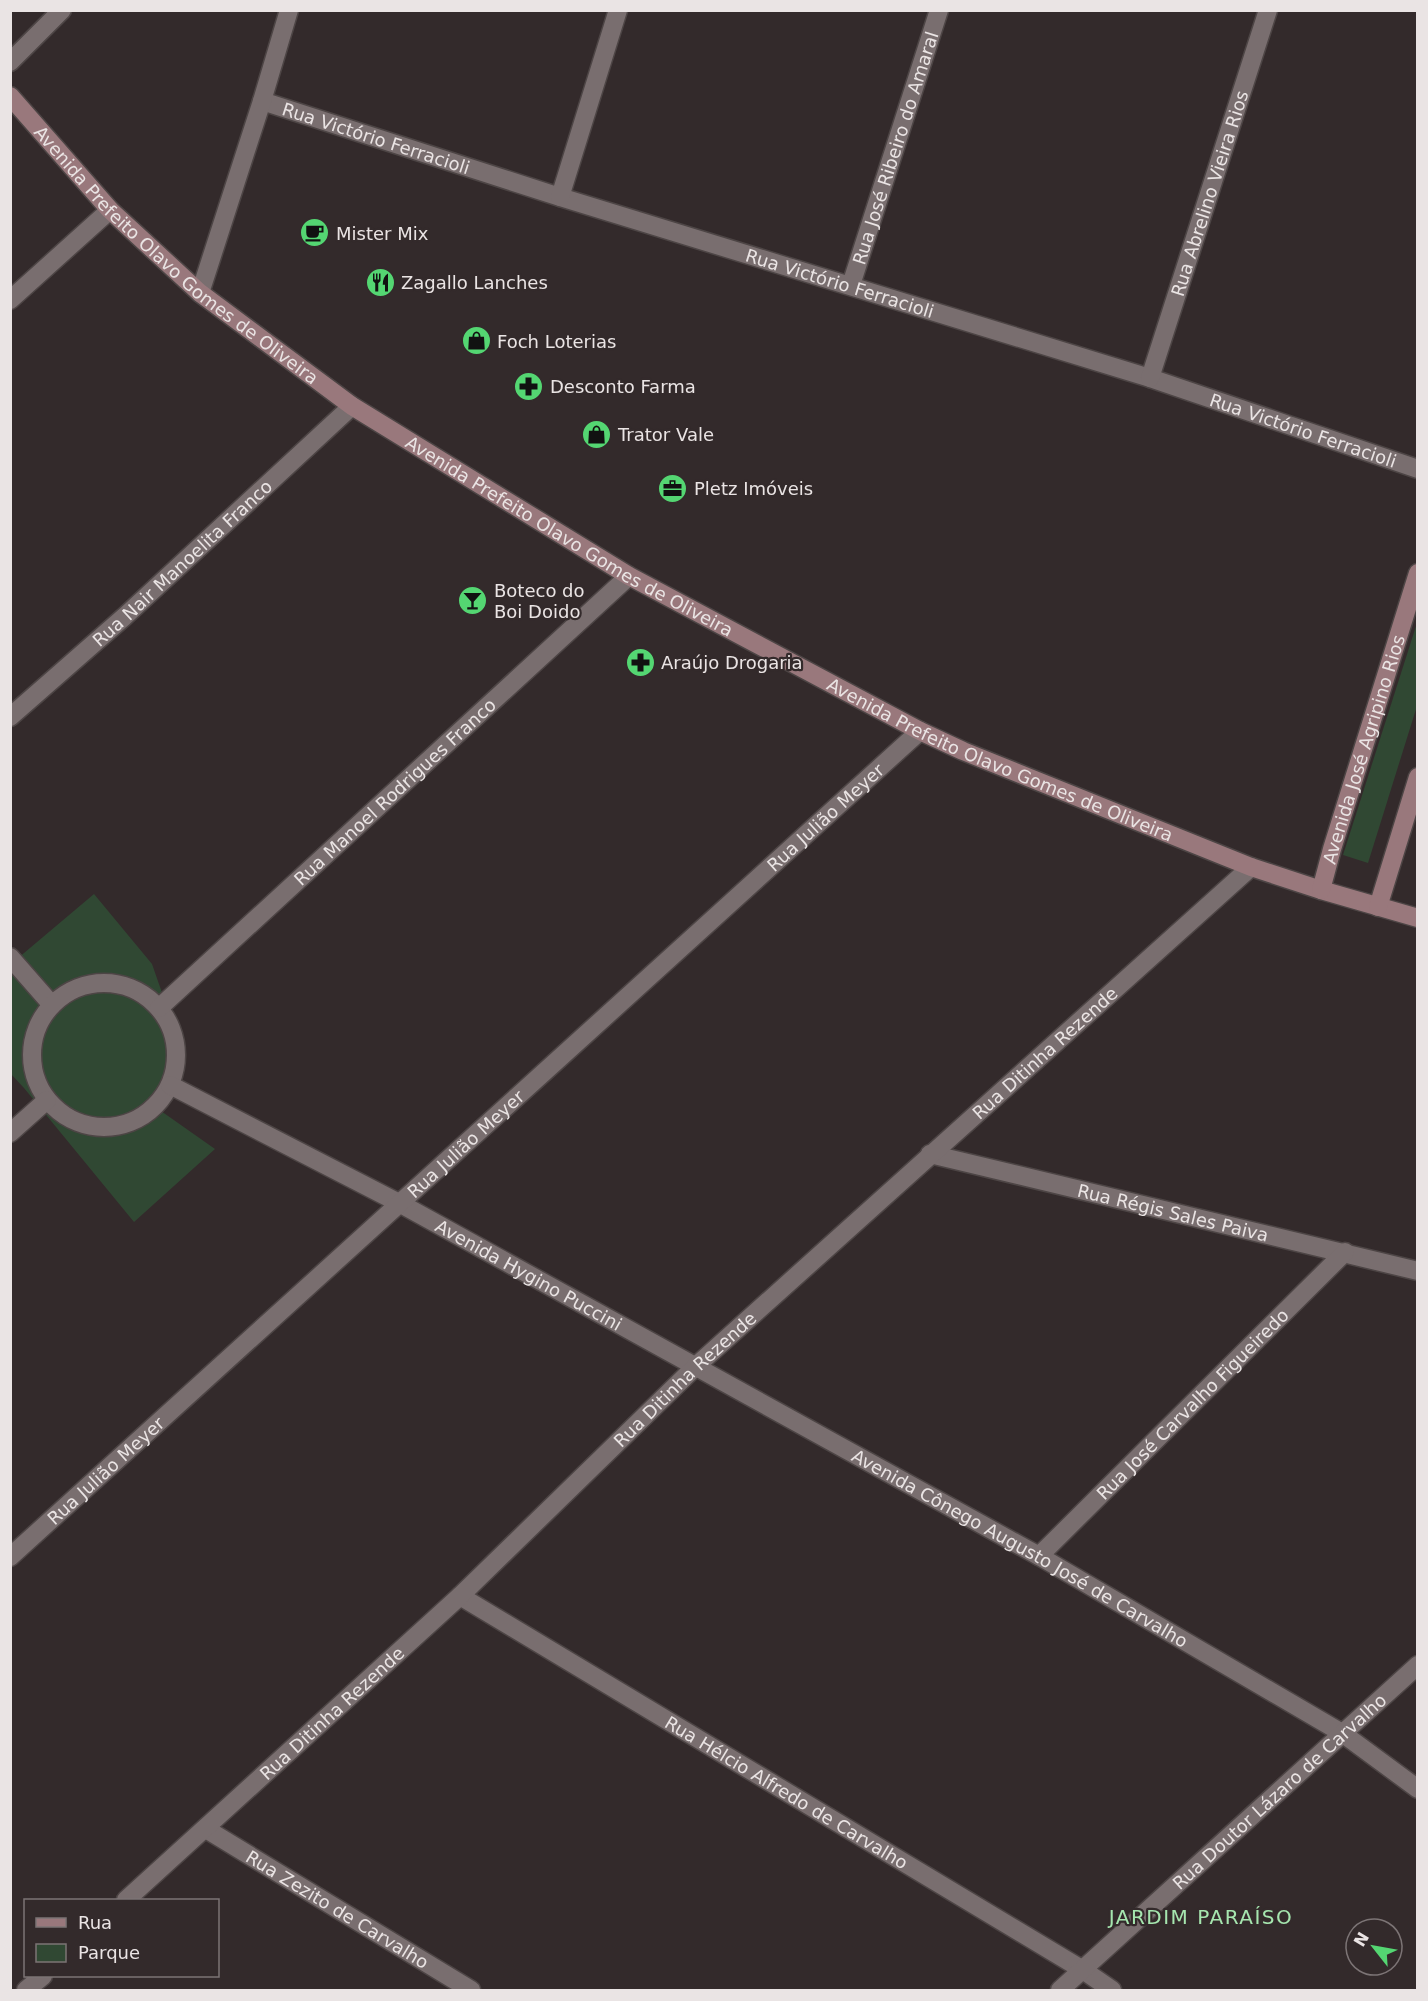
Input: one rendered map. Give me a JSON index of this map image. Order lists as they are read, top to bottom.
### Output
{
  "streets": {
    "main road": ["Avenida Prefeito Olavo Gomes de Oliveira", "Avenida José Agripino Rios"],
    "street": [
      "Rua Victório Ferracioli",
      "Rua José Ribeiro do Amaral",
      "Rua Abrelino Vieira Rios",
      "Rua Nair Manoelita Franco",
      "Rua Manoel Rodrigues Franco",
      "Rua Julião Meyer",
      "Rua Ditinha Rezende",
      "Rua Régis Sales Paiva",
      "Avenida Hygino Puccini",
      "Rua José Carvalho Figueiredo",
      "Avenida Cônego Augusto José de Carvalho",
      "Rua Doutor Lázaro de Carvalho",
      "Rua Hélcio Alfredo de Carvalho",
      "Rua Zezito de Carvalho"
    ]
  },
  "crossings": [
    ["Rua Victório Ferracioli", "Rua José Ribeiro do Amaral"],
    ["Rua Victório Ferracioli", "Rua Abrelino Vieira Rios"],
    ["Avenida Prefeito Olavo Gomes de Oliveira", "Rua Nair Manoelita Franco"],
    ["Avenida Prefeito Olavo Gomes de Oliveira", "Avenida José Agripino Rios"],
    ["Avenida Prefeito Olavo Gomes de Oliveira", "Rua Manoel Rodrigues Franco"],
    ["Avenida Prefeito Olavo Gomes de Oliveira", "Rua Julião Meyer"],
    ["Avenida Prefeito Olavo Gomes de Oliveira", "Rua Ditinha Rezende"],
    ["Rua Manoel Rodrigues Franco", "Avenida Hygino Puccini"],
    ["Rua Julião Meyer", "Avenida Hygino Puccini"],
    ["Rua Ditinha Rezende", "Rua Régis Sales Paiva"],
    ["Rua Ditinha Rezende", "Avenida Hygino Puccini"],
    ["Rua Ditinha Rezende", "Avenida Cônego Augusto José de Carvalho"],
    ["Rua Ditinha Rezende", "Rua Hélcio Alfredo de Carvalho"],
    ["Rua Ditinha Rezende", "Rua Zezito de Carvalho"],
    ["Rua Régis Sales Paiva", "Rua José Carvalho Figueiredo"],
    ["Avenida Hygino Puccini", "Avenida Cônego Augusto José de Carvalho"],
    ["Rua José Carvalho Figueiredo", "Avenida Cônego Augusto José de Carvalho"],
    ["Avenida Cônego Augusto José de Carvalho", "Rua Doutor Lázaro de Carvalho"],
    ["Rua Doutor Lázaro de Carvalho", "Rua Hélcio Alfredo de Carvalho"]
  ],
  "districts": ["JARDIM PARAÍSO"],
  "places": {
    "cafe": ["Mister Mix"],
    "restaurant": ["Zagallo Lanches"],
    "shop": ["Foch Loterias", "Trator Vale"],
    "pharmacy": ["Desconto Farma", "Araújo Drogaria"],
    "office": ["Pletz Imóveis"],
    "bar": ["Boteco do Boi Doido"]
  },
  "legend": ["Rua", "Parque"],
  "north": "top left"
}
